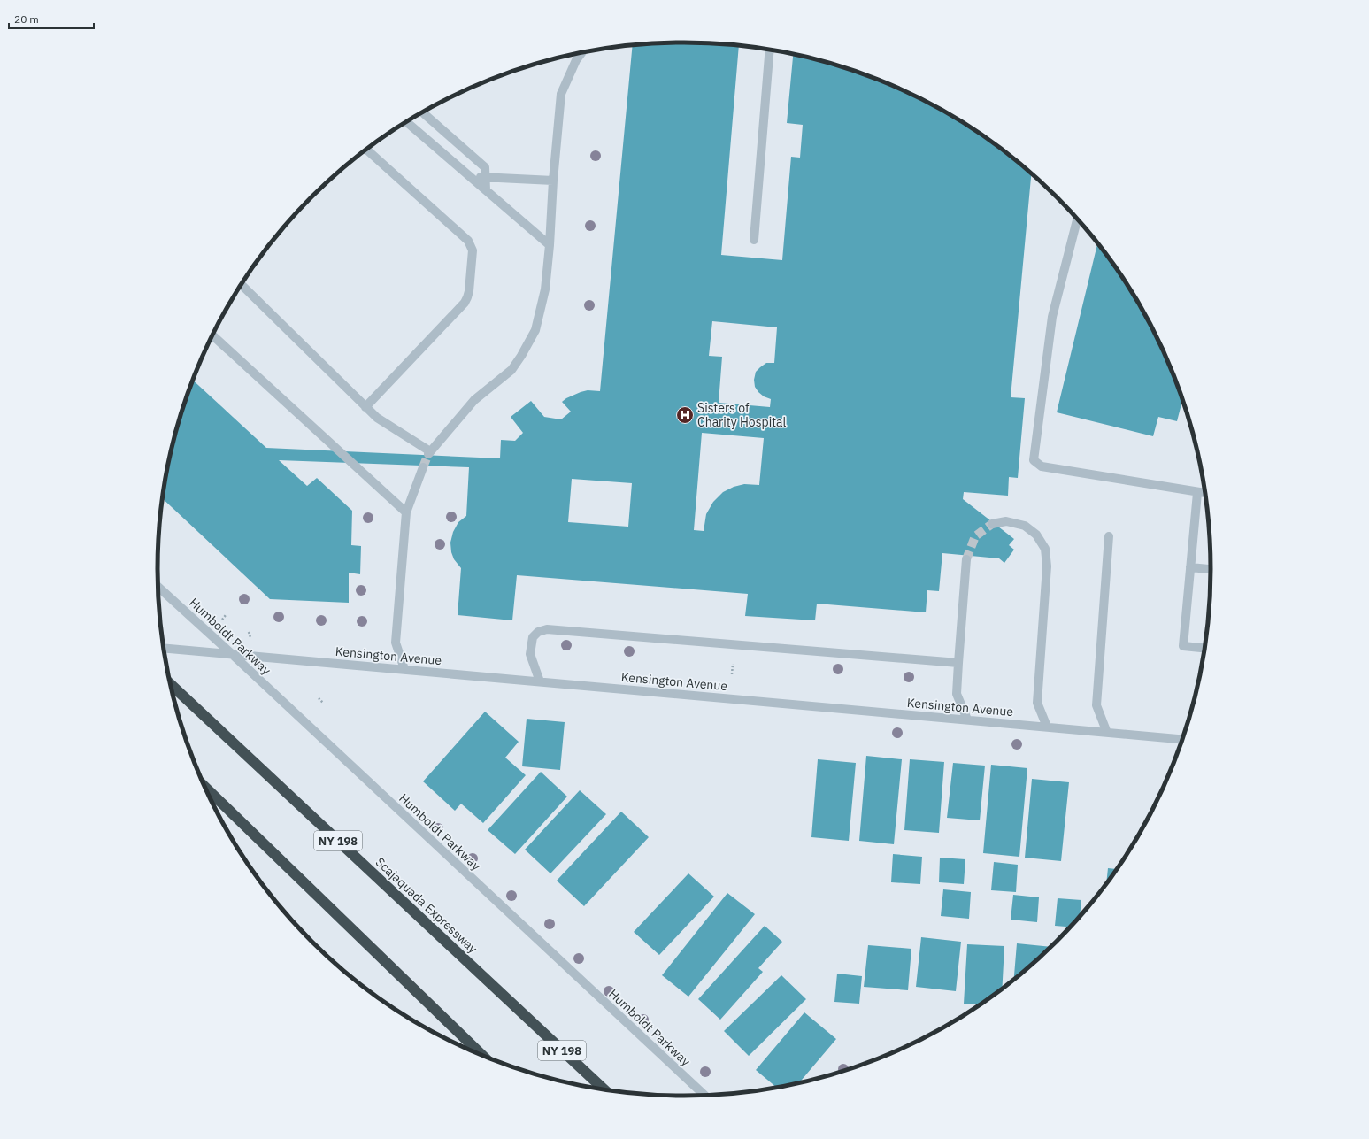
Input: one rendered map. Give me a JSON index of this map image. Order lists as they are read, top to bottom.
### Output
{
  "streets": {
    "highway": ["NY 198", "Scajaquada Expressway"],
    "street": ["Humboldt Parkway", "Kensington Avenue"]
  },
  "crossings": [
    ["Humboldt Parkway", "Kensington Avenue"]
  ],
  "places": {
    "hospital": ["Sisters of Charity Hospital"]
  },
  "scale_bar": "20 m"
}
